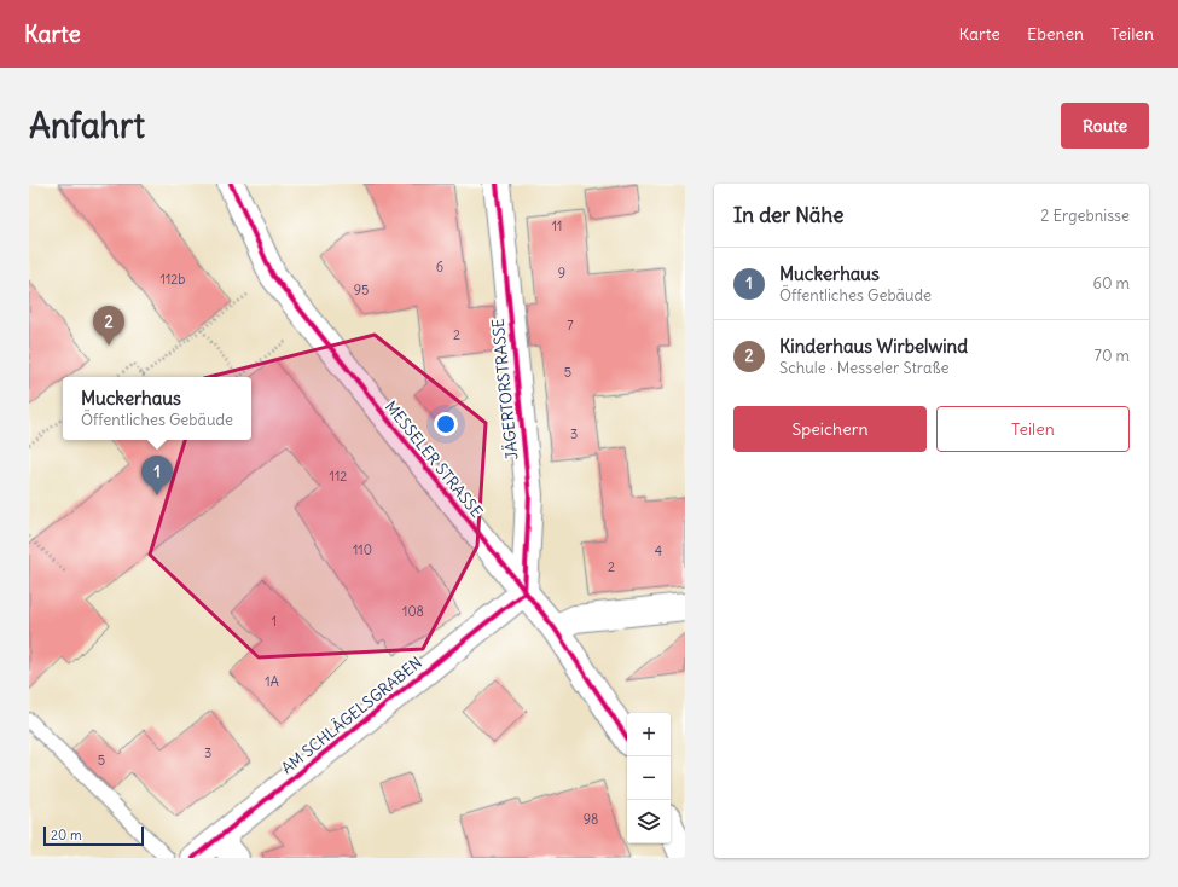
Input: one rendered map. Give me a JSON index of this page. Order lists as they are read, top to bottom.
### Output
{
  "streets": {
    "street": ["JÄGERTORSTRASSE", "MESSELER STRASSE", "AM SCHLÄGELSGRABEN"]
  },
  "crossings": [
    ["JÄGERTORSTRASSE", "MESSELER STRASSE"],
    ["JÄGERTORSTRASSE", "AM SCHLÄGELSGRABEN"],
    ["MESSELER STRASSE", "AM SCHLÄGELSGRABEN"]
  ],
  "house_numbers": [
    "11",
    "6",
    "9",
    "112b",
    "95",
    "7",
    "2",
    "5",
    "3",
    "112",
    "110",
    "4",
    "2",
    "108",
    "1",
    "1A",
    "3",
    "5",
    "98"
  ],
  "scale_bar": "20 m",
  "page": {
    "header": "Karte",
    "nav": ["Karte", "Ebenen", "Teilen"],
    "buttons": [
      "Route",
      ["Speichern", "Teilen"]
    ],
    "title": "Anfahrt",
    "heading": ["In der Nähe", "2 Ergebnisse"],
    "list": [
      {
        "mark": "1",
        "name": "Muckerhaus",
        "note": "Öffentliches Gebäude",
        "value": "60 m"
      },
      {
        "mark": "2",
        "name": "Kinderhaus Wirbelwind",
        "note": "Schule · Messeler Straße",
        "value": "70 m"
      }
    ],
    "pins": ["2", "1"],
    "popup": ["Muckerhaus", "Öffentliches Gebäude"],
    "map_buttons": ["+", "−"],
    "scale": "20 m"
  }
}
